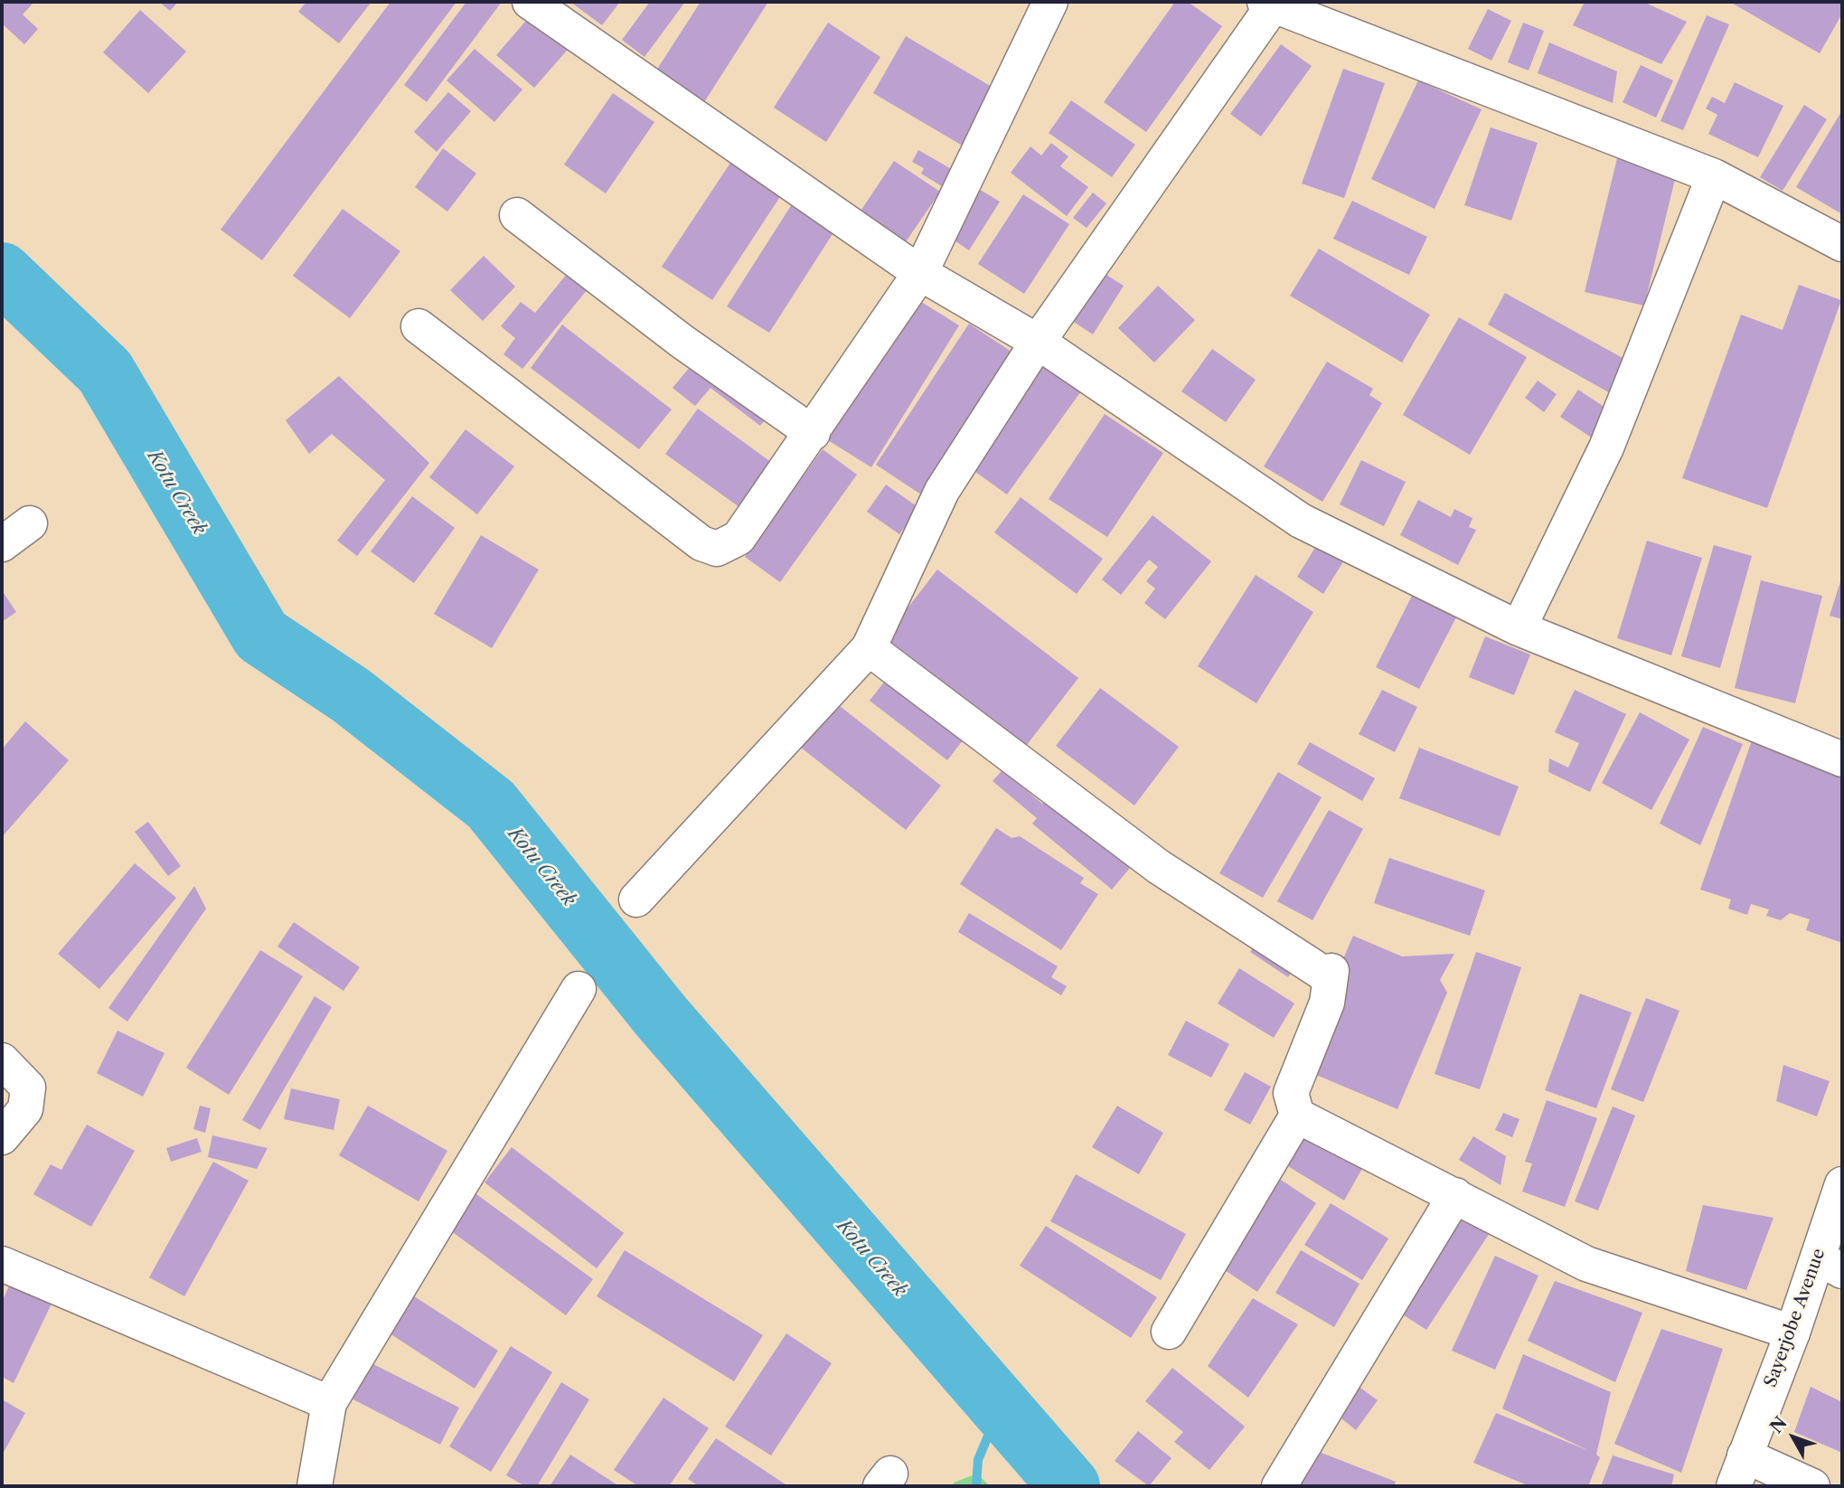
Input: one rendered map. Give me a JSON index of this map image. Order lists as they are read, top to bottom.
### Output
{
  "streets": {
    "street": ["Sayerjobe Avenue"]
  },
  "water": ["Kotu Creek"],
  "north": "top left"
}
